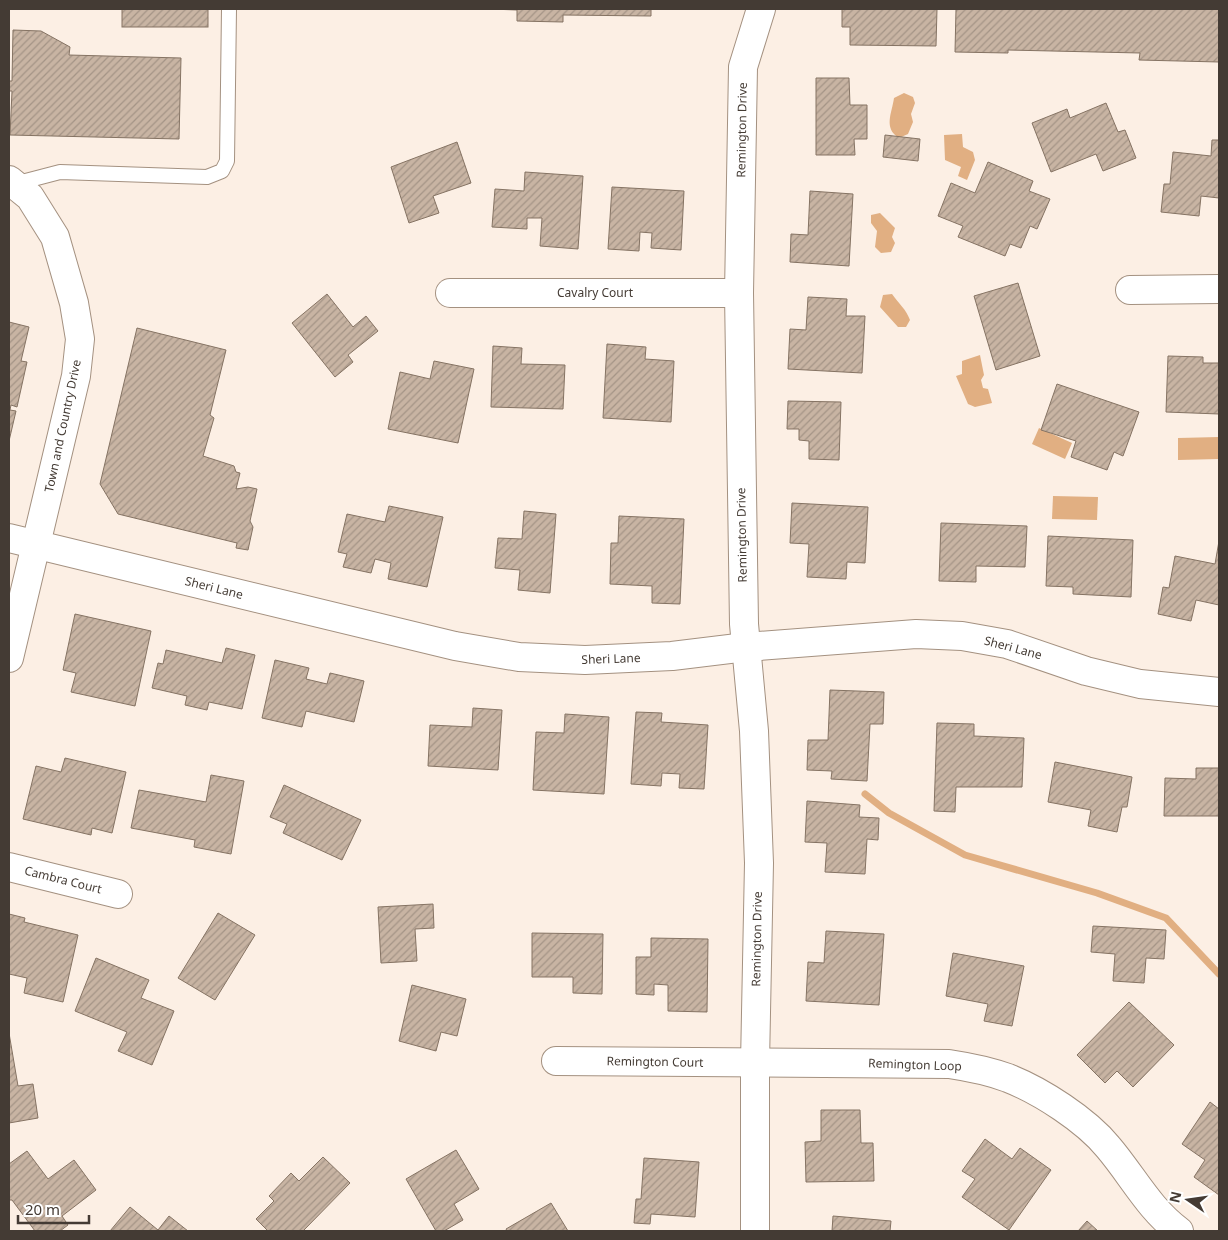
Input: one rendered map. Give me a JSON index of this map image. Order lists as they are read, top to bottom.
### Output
{
  "streets": {
    "street": [
      "Remington Drive",
      "Cavalry Court",
      "Town and Country Drive",
      "Sheri Lane",
      "Cambra Court",
      "Remington Court",
      "Remington Loop"
    ]
  },
  "crossings": [
    ["Remington Drive", "Cavalry Court"],
    ["Remington Drive", "Sheri Lane"],
    ["Remington Drive", "Remington Court"],
    ["Remington Drive", "Remington Loop"],
    ["Town and Country Drive", "Sheri Lane"],
    ["Remington Court", "Remington Loop"]
  ],
  "scale_bar": "20 m",
  "north": "left"
}
